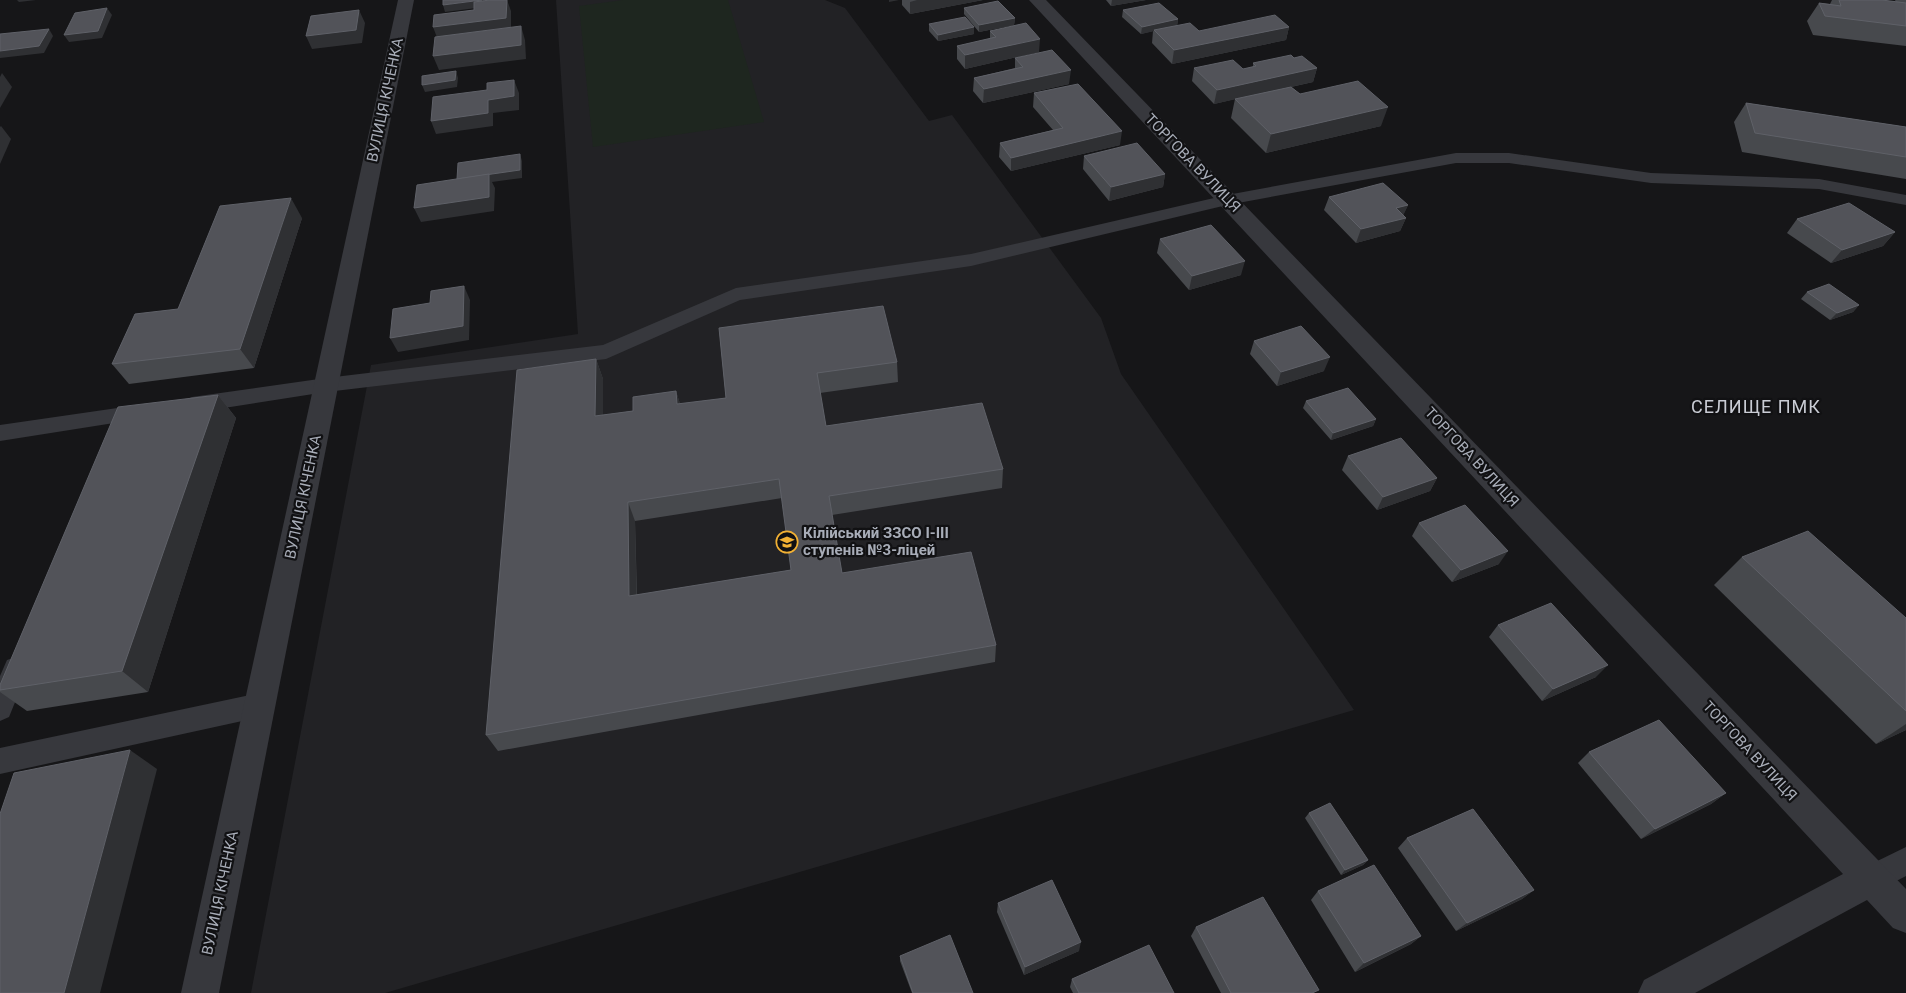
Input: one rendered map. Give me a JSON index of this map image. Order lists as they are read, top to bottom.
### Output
{
  "streets": {
    "street": ["ВУЛИЦЯ КІЧЕНКА", "ТОРГОВА ВУЛИЦЯ"]
  },
  "districts": ["СЕЛИЩЕ ПМК"],
  "places": {
    "school or university": ["Кілійський ЗЗСО І-ІІІ ступенів №3-ліцей"]
  }
}
